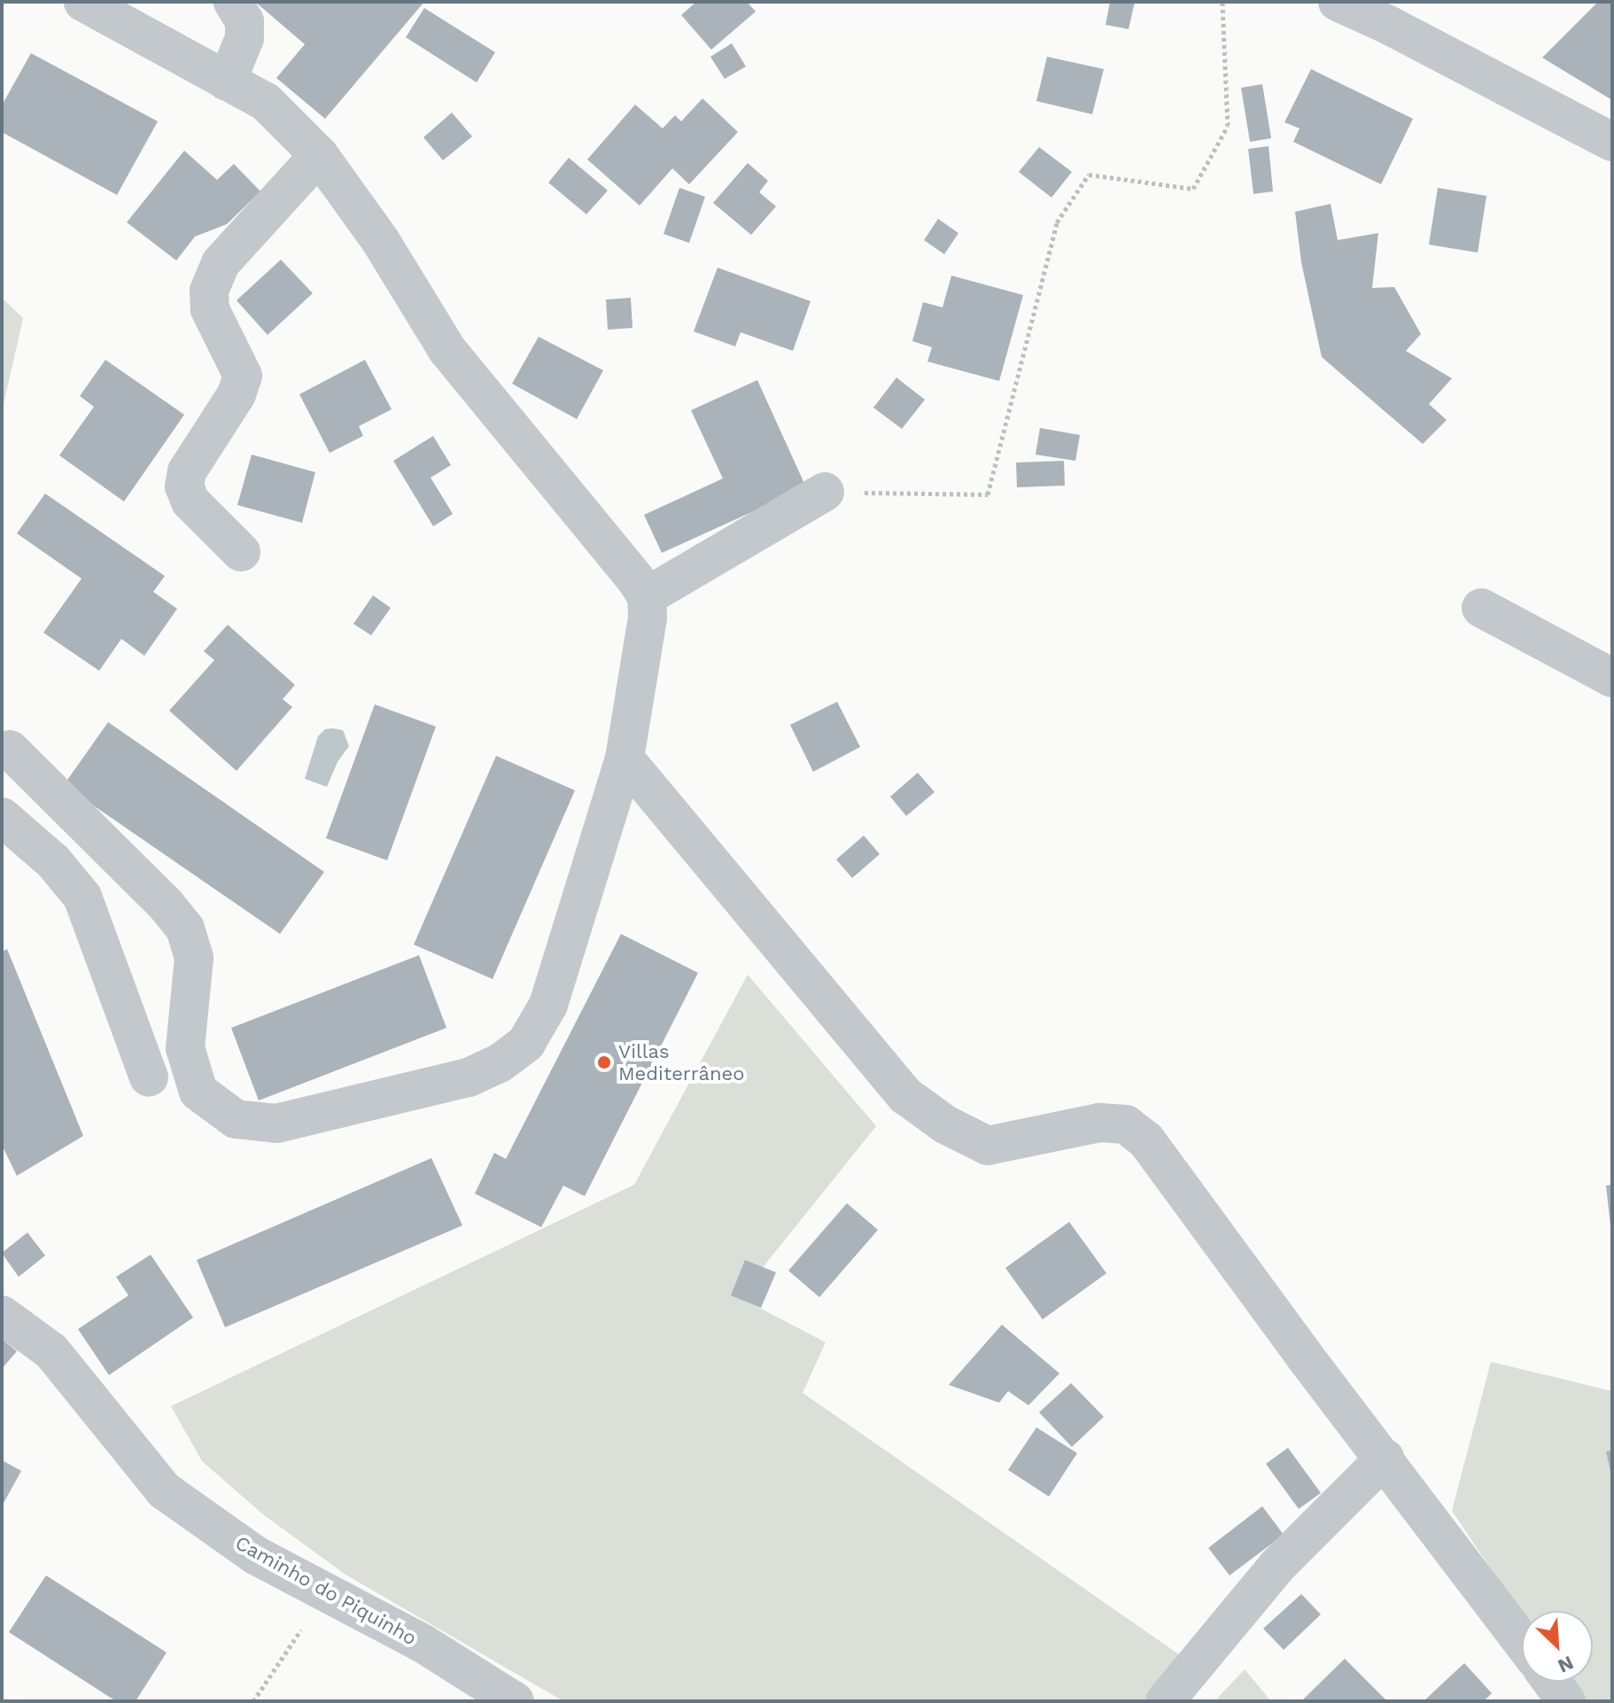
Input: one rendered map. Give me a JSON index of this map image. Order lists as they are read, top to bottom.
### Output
{
  "streets": {
    "street": ["Caminho do Piquinho"]
  },
  "places": ["Villas Mediterrâneo"],
  "north": "bottom right"
}
